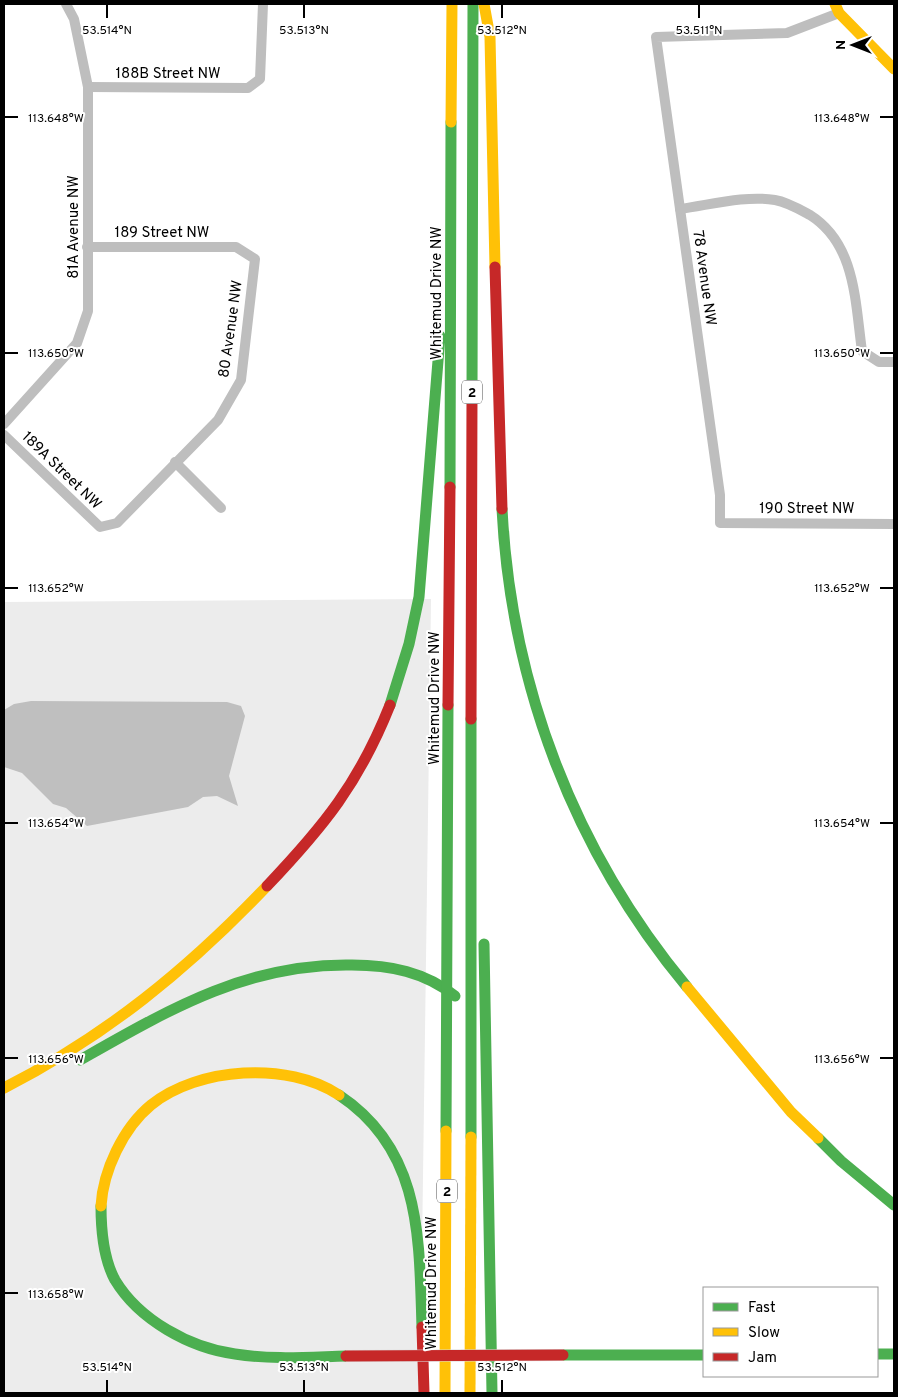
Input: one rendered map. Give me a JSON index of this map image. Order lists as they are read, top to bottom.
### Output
{
  "streets": {
    "main road": ["Whitemud Drive NW", "2"],
    "street": [
      "188B Street NW",
      "81A Avenue NW",
      "189 Street NW",
      "78 Avenue NW",
      "80 Avenue NW",
      "189A Street NW",
      "190 Street NW"
    ]
  },
  "crossings": [
    ["188B Street NW", "81A Avenue NW"],
    ["81A Avenue NW", "189 Street NW"],
    ["189 Street NW", "80 Avenue NW"],
    ["78 Avenue NW", "190 Street NW"],
    ["80 Avenue NW", "189A Street NW"]
  ],
  "legend": ["Fast", "Slow", "Jam"],
  "north": "left",
  "coordinates": [
    "53.514°N",
    "53.513°N",
    "53.512°N",
    "53.511°N",
    "113.648°W",
    "113.650°W",
    "113.652°W",
    "113.654°W",
    "113.656°W",
    "113.658°W"
  ]
}
